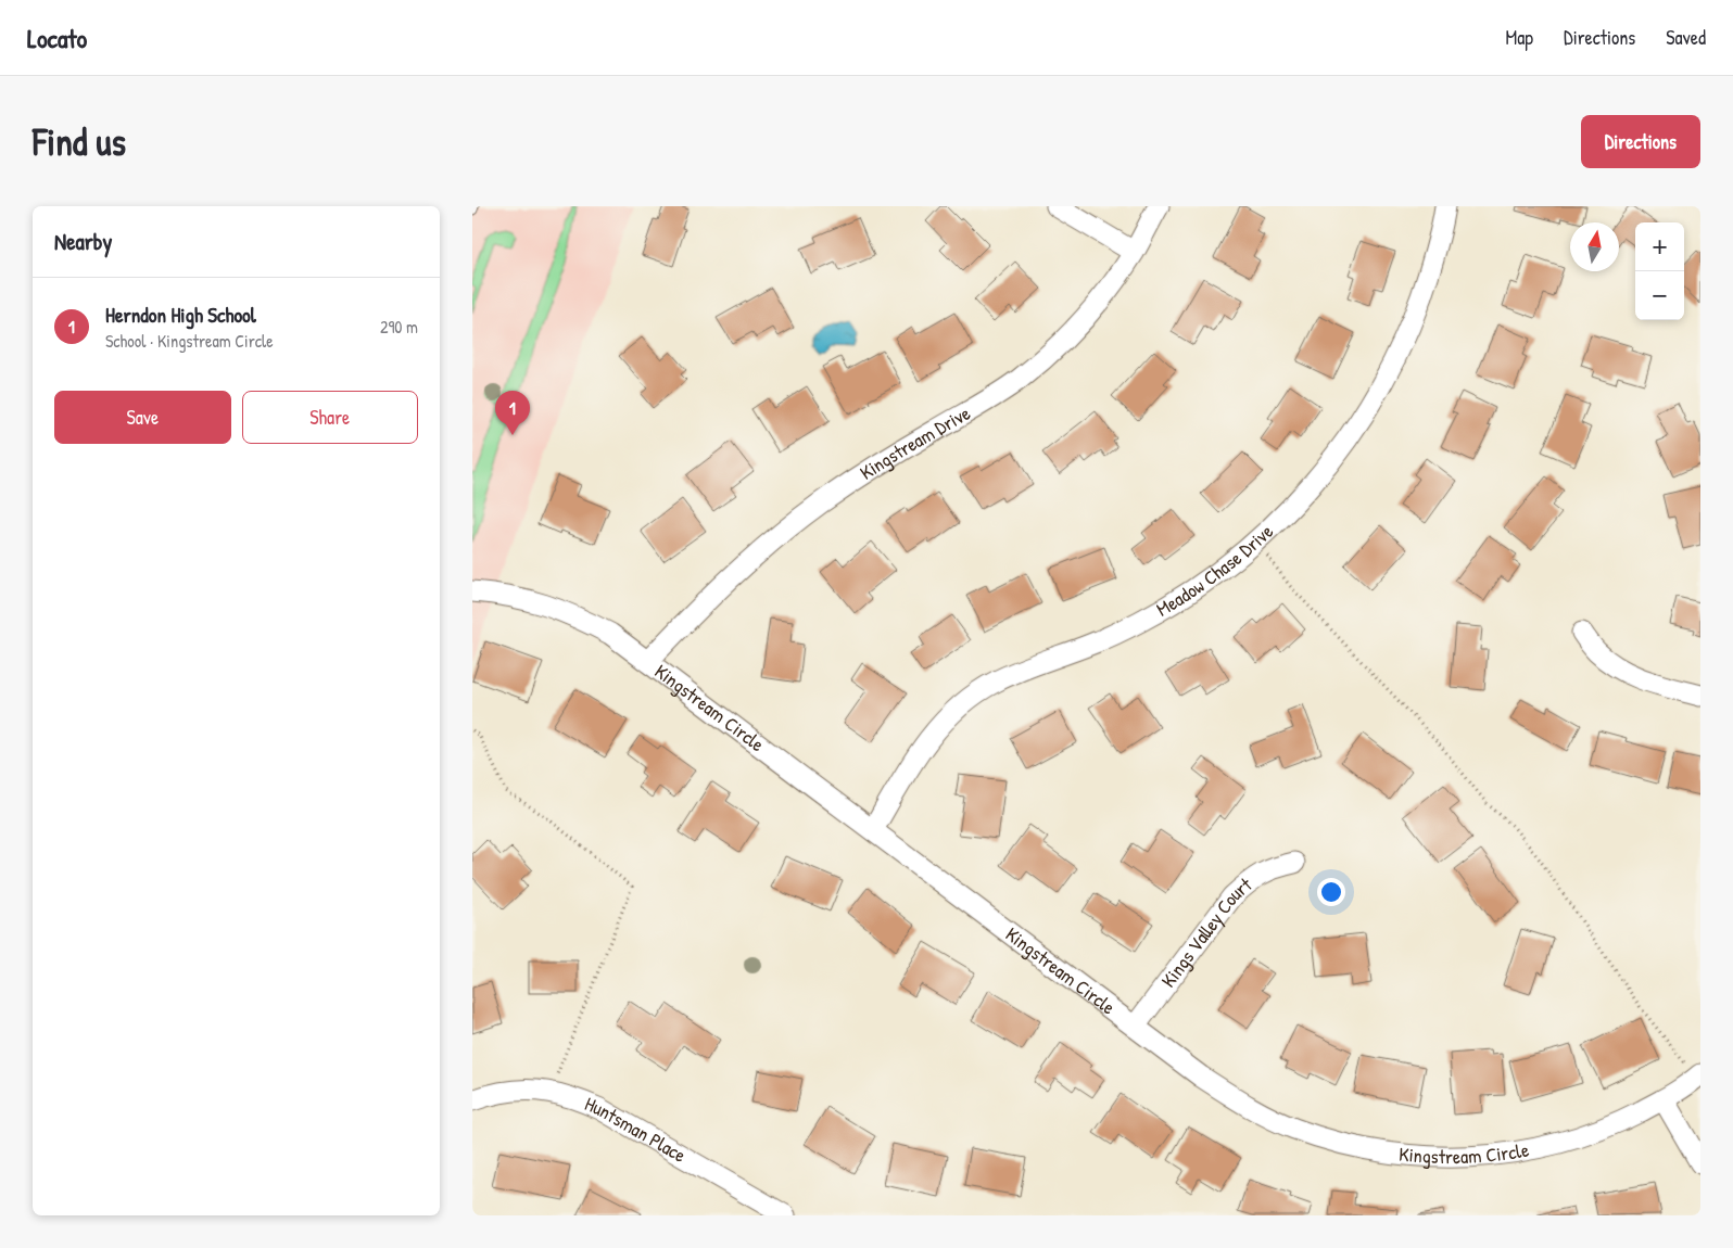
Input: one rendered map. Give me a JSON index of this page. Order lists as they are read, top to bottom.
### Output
{
  "streets": {
    "street": [
      "Kingstream Drive",
      "Meadow Chase Drive",
      "Kingstream Circle",
      "Kings Valley Court",
      "Huntsman Place"
    ]
  },
  "crossings": [
    ["Kingstream Drive", "Kingstream Circle"],
    ["Meadow Chase Drive", "Kingstream Circle"],
    ["Kingstream Circle", "Kings Valley Court"]
  ],
  "north": "top",
  "page": {
    "header": "Locato",
    "nav": ["Map", "Directions", "Saved"],
    "buttons": [
      "Directions",
      ["Save", "Share"]
    ],
    "title": "Find us",
    "heading": "Nearby",
    "map_buttons": ["+", "−"],
    "list": [
      {
        "mark": "1",
        "name": "Herndon High School",
        "note": "School · Kingstream Circle",
        "value": "290 m"
      }
    ],
    "pins": "1"
  }
}
